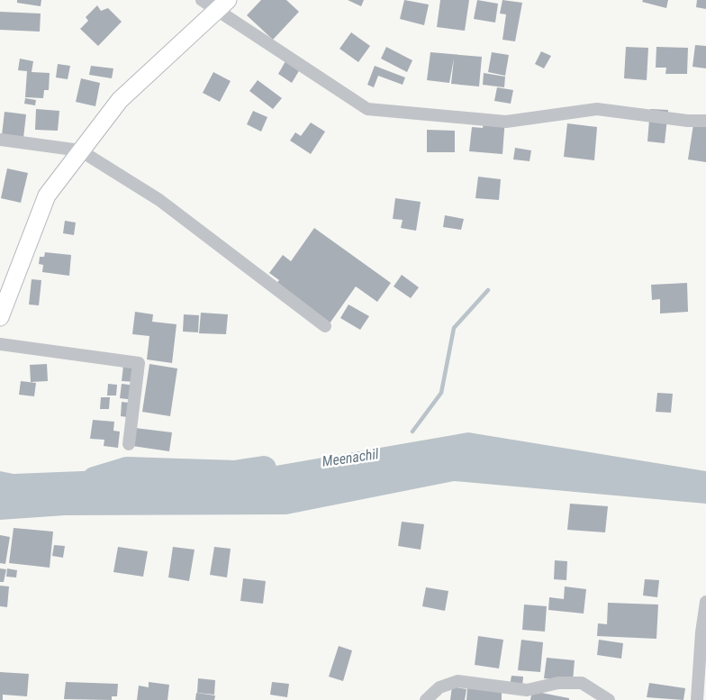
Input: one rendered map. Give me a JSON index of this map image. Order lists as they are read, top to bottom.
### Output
{
  "water": ["Meenachil"]
}
